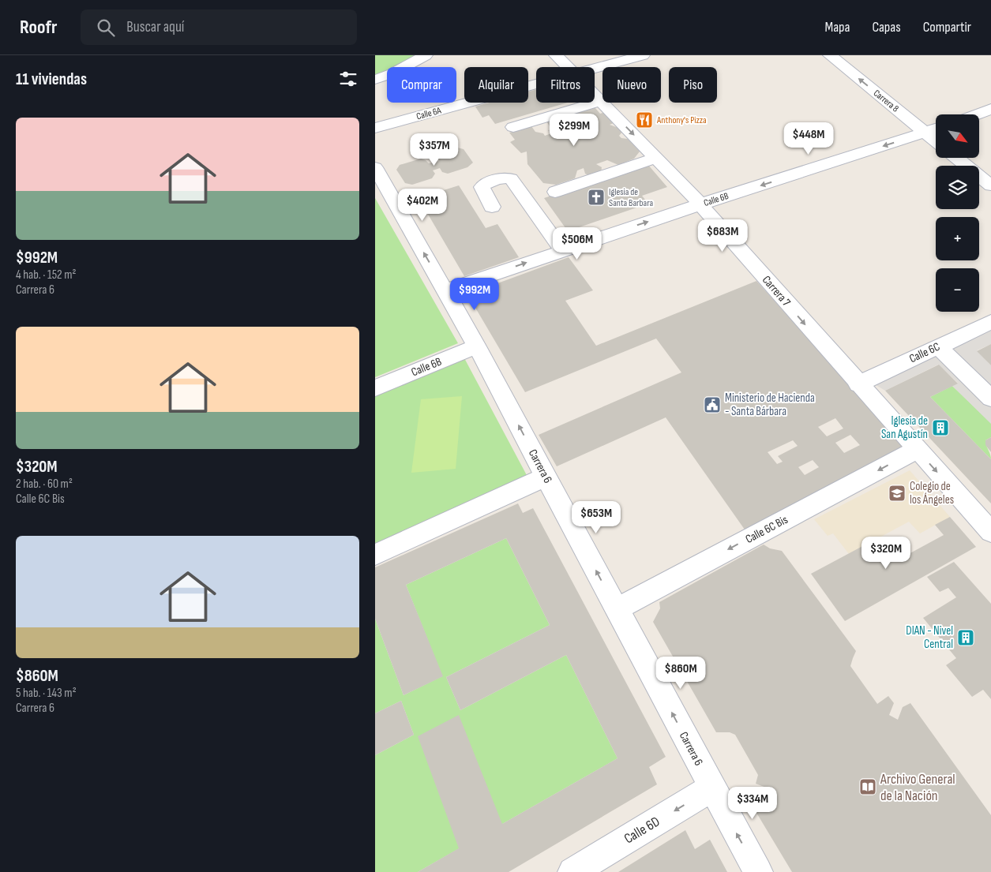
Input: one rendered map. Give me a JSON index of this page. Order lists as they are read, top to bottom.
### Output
{
  "streets": {
    "street": [
      "Carrera 8",
      "Calle 6A",
      "Calle 6B",
      "Carrera 7",
      "Calle 6C",
      "Carrera 6",
      "Calle 6C Bis",
      "Calle 6D"
    ]
  },
  "crossings": [
    ["Carrera 8", "Calle 6B"],
    ["Calle 6B", "Carrera 7"],
    ["Calle 6B", "Carrera 6"],
    ["Carrera 7", "Calle 6C"],
    ["Carrera 7", "Calle 6C Bis"],
    ["Carrera 6", "Calle 6C Bis"],
    ["Carrera 6", "Calle 6D"]
  ],
  "one_way": [
    "Carrera 8",
    "Carrera 7",
    "Carrera 6",
    "Calle 6C Bis",
    "Calle 6D"
  ],
  "places": {
    "restaurant": ["Anthony's Pizza"],
    "church": ["Iglesia de Santa Barbara"],
    "public building": ["Ministerio de Hacienda - Santa Bárbara"],
    "building": ["Iglesia de San Agustín", "DIAN - Nivel Central"],
    "school or university": ["Colegio de los Ángeles"],
    "library": ["Archivo General de la Nación"]
  },
  "north": "bottom right",
  "page": {
    "header": "Roofr",
    "search": "Buscar aquí",
    "nav": ["Mapa", "Capas", "Compartir"],
    "heading": "11 viviendas",
    "chip": [
      "Comprar",
      "Alquilar",
      "Filtros",
      "Nuevo",
      "Piso"
    ],
    "list": [
      {
        "name": "$992M",
        "note": "4 hab. · 152 m² · Carrera 6"
      },
      {
        "name": "$320M",
        "note": "2 hab. · 60 m² · Calle 6C Bis"
      },
      {
        "name": "$860M",
        "note": "5 hab. · 143 m² · Carrera 6"
      }
    ],
    "price": [
      "$299M",
      "$448M",
      "$357M",
      "$402M",
      "$683M",
      "$506M",
      "$992M",
      "$653M",
      "$320M",
      "$860M",
      "$334M"
    ],
    "map_buttons": ["+", "−"]
  }
}
